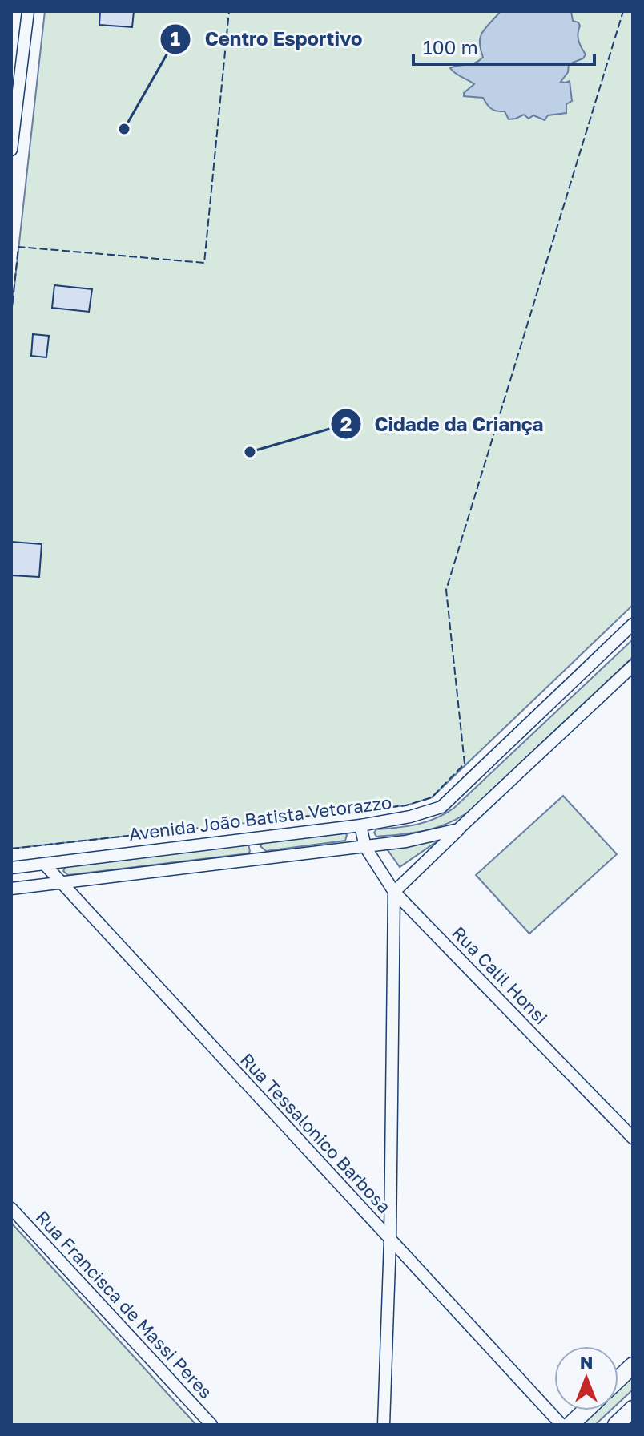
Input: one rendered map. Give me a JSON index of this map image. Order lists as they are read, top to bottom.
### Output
{
  "streets": {
    "street": [
      "Avenida João Batista Vetorazzo",
      "Rua Calil Honsi",
      "Rua Tessalonico Barbosa",
      "Rua Francisca de Massi Peres"
    ]
  },
  "crossings": [
    ["Avenida João Batista Vetorazzo", "Rua Calil Honsi"],
    ["Avenida João Batista Vetorazzo", "Rua Tessalonico Barbosa"]
  ],
  "places": ["Centro Esportivo", "Cidade da Criança"],
  "scale_bar": "100 m",
  "north": "top"
}
